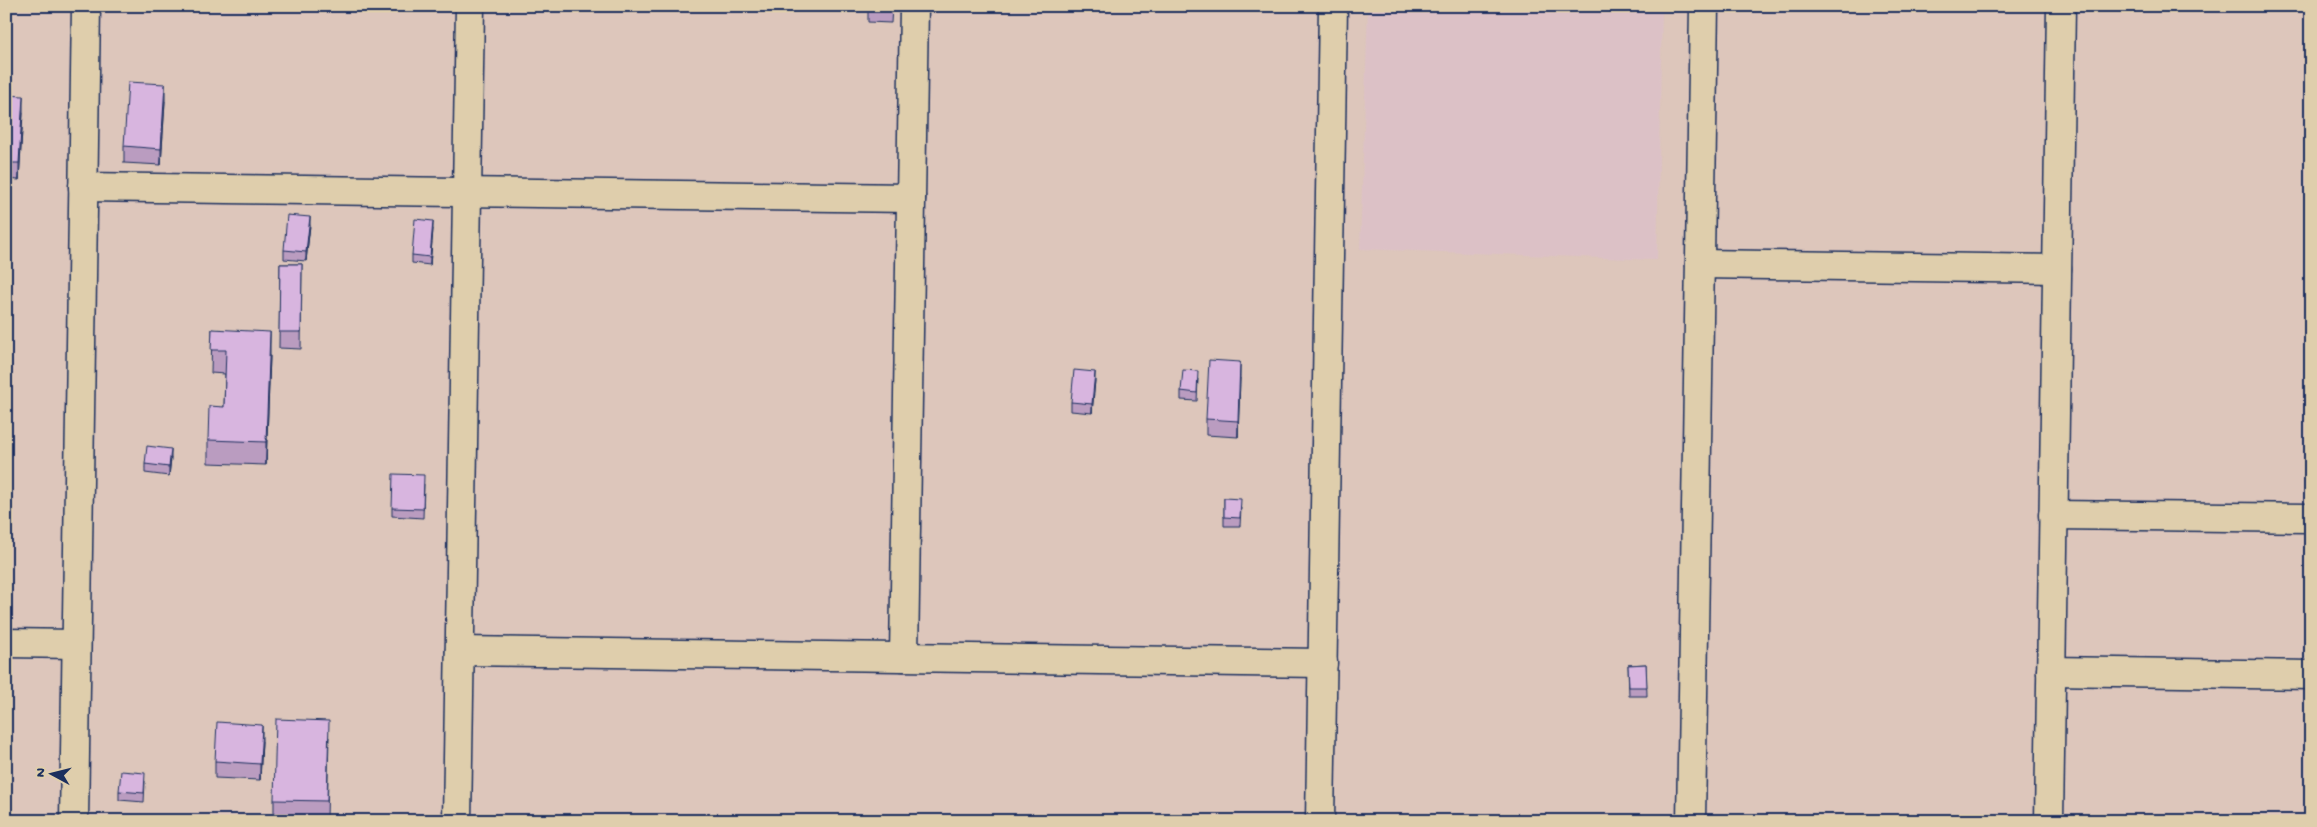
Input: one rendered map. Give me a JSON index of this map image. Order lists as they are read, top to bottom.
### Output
{
  "north": "left"
}
